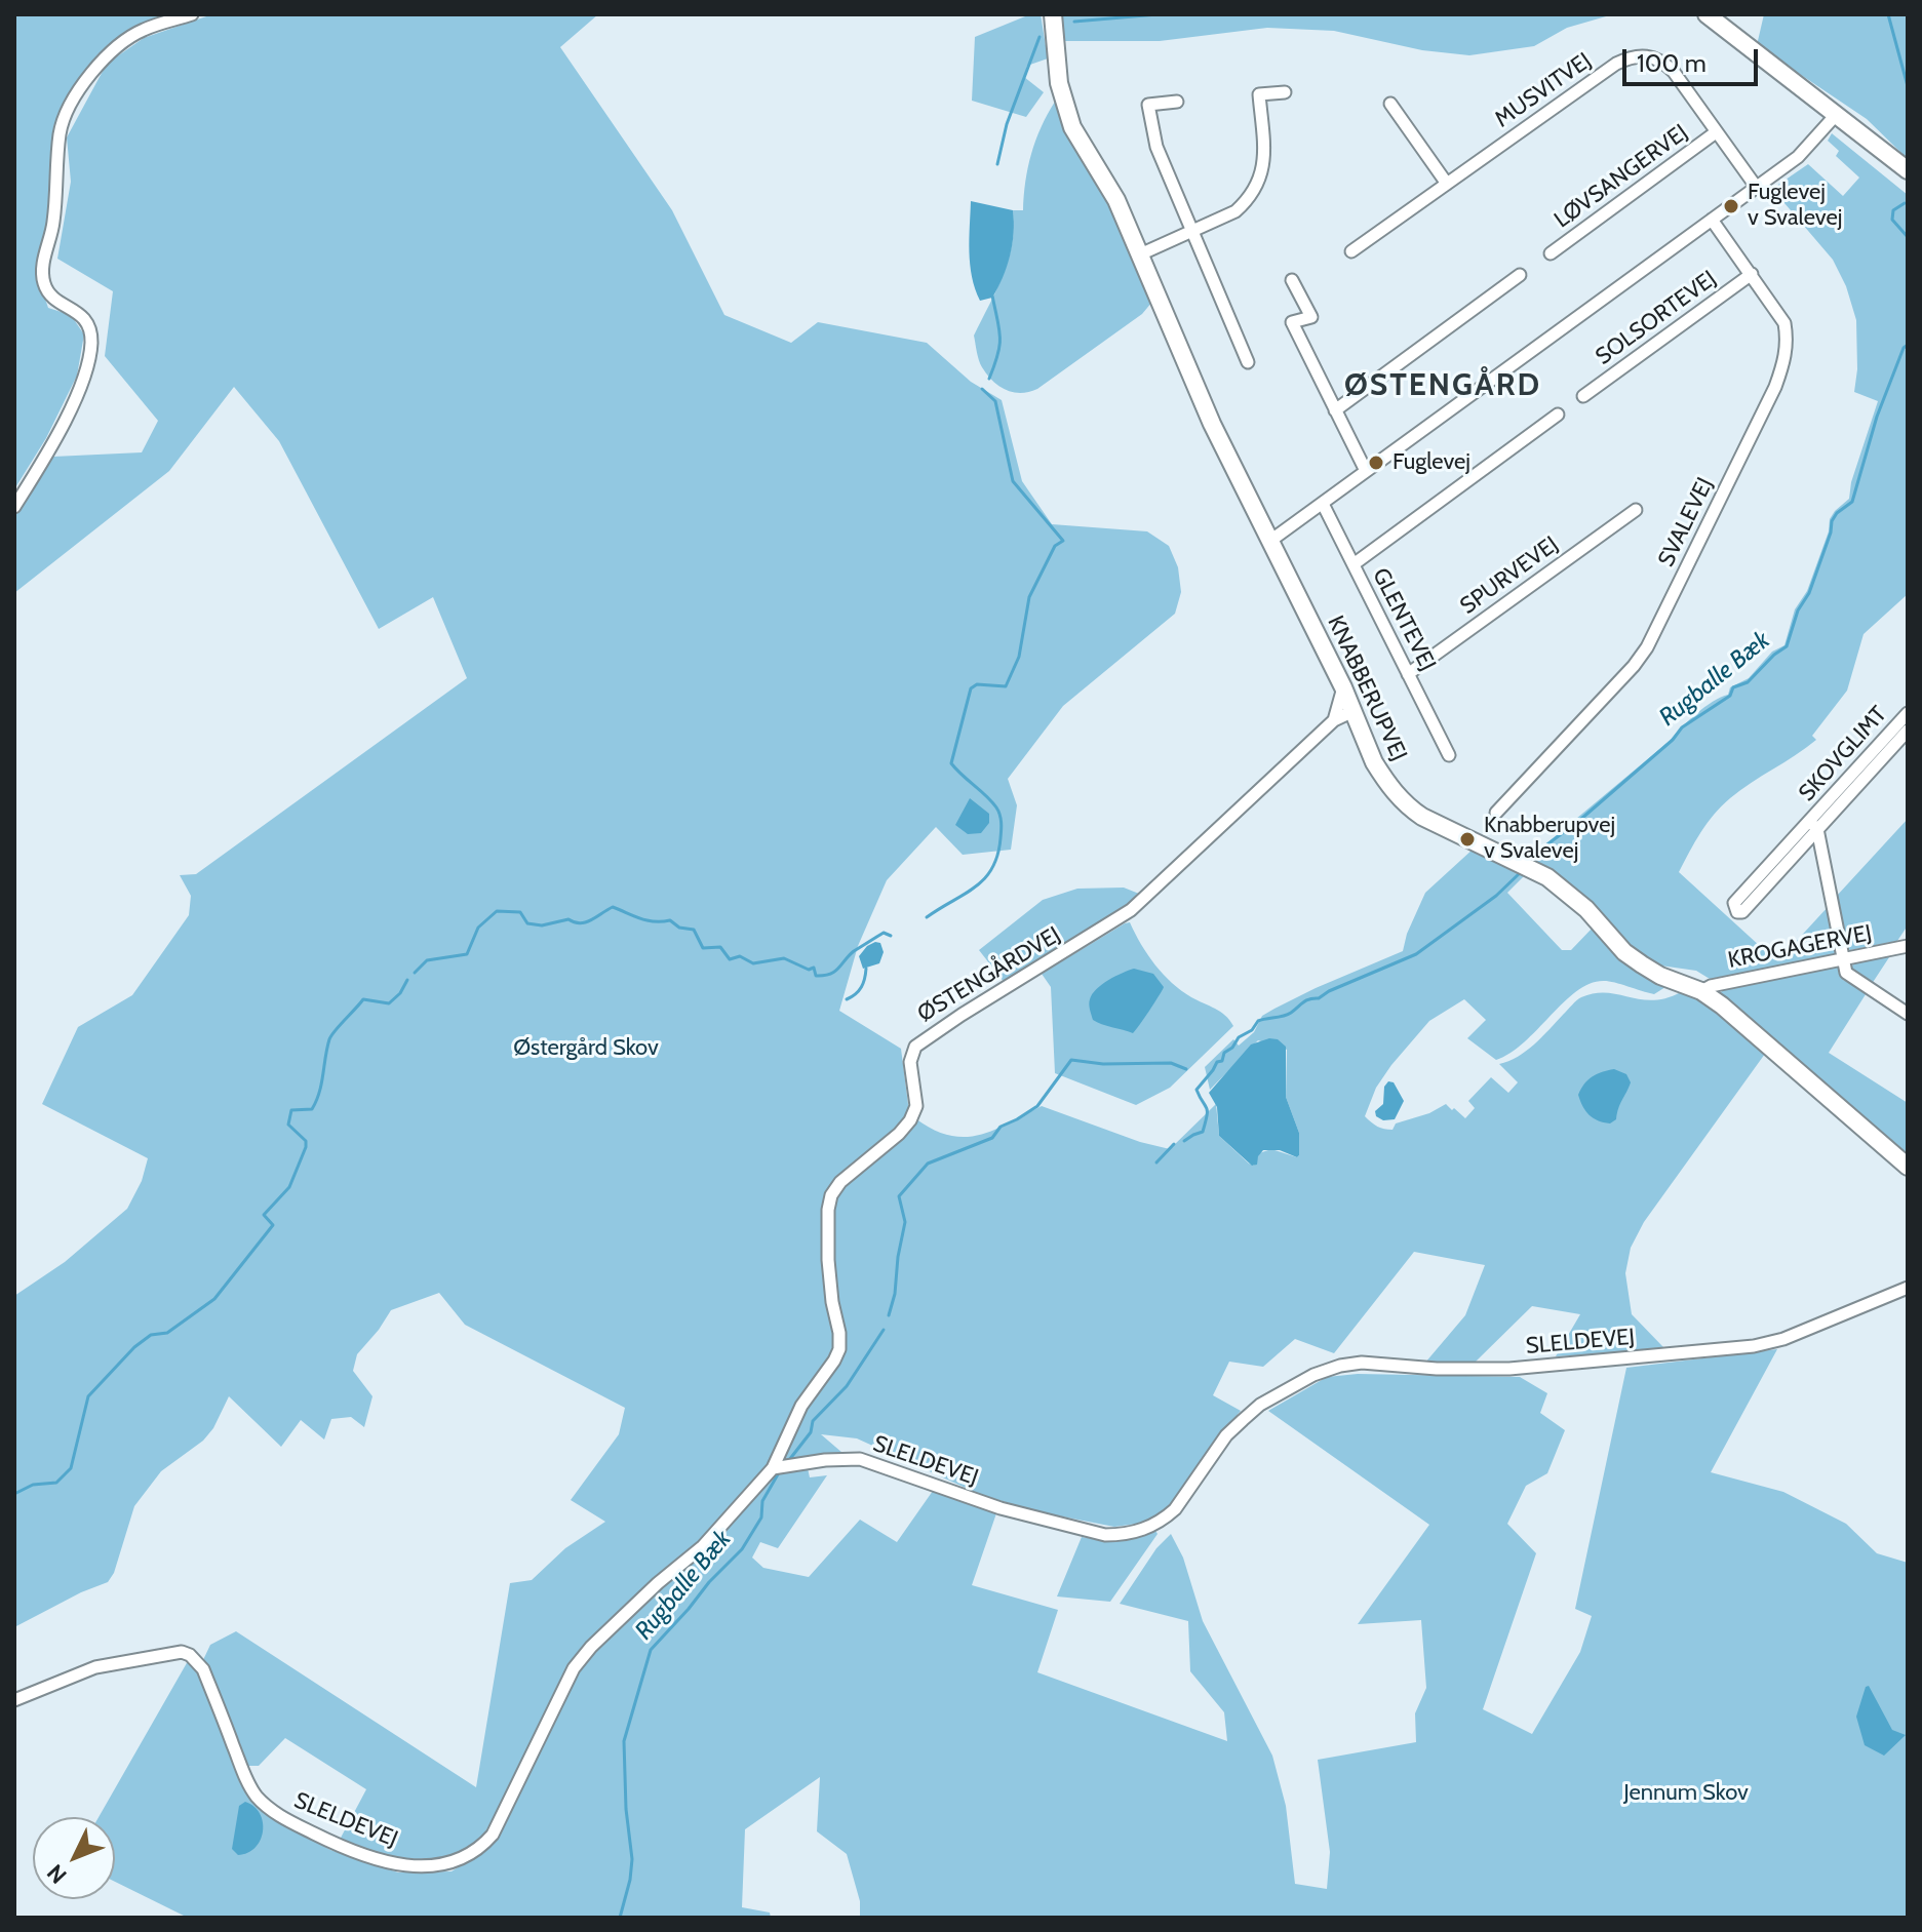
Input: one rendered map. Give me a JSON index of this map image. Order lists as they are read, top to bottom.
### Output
{
  "streets": {
    "street": [
      "MUSVITVEJ",
      "LØVSANGERVEJ",
      "SOLSORTEVEJ",
      "SVALEVEJ",
      "SPURVEVEJ",
      "GLENTEVEJ",
      "KNABBERUPVEJ",
      "SKOVGLIMT",
      "KROGAGERVEJ",
      "ØSTENGÅRDVEJ",
      "SLELDEVEJ"
    ]
  },
  "crossings": [
    ["MUSVITVEJ", "LØVSANGERVEJ"],
    ["SOLSORTEVEJ", "SVALEVEJ"],
    ["SPURVEVEJ", "GLENTEVEJ"],
    ["KNABBERUPVEJ", "KROGAGERVEJ"],
    ["KNABBERUPVEJ", "ØSTENGÅRDVEJ"],
    ["SKOVGLIMT", "KROGAGERVEJ"],
    ["ØSTENGÅRDVEJ", "SLELDEVEJ"]
  ],
  "districts": ["ØSTENGÅRD"],
  "water": ["Rugballe Bæk"],
  "parks": ["Østergård Skov", "Jennum Skov"],
  "places": ["Fuglevej v Svalevej", "Fuglevej", "Knabberupvej v Svalevej"],
  "scale_bar": "100 m",
  "north": "bottom left"
}
